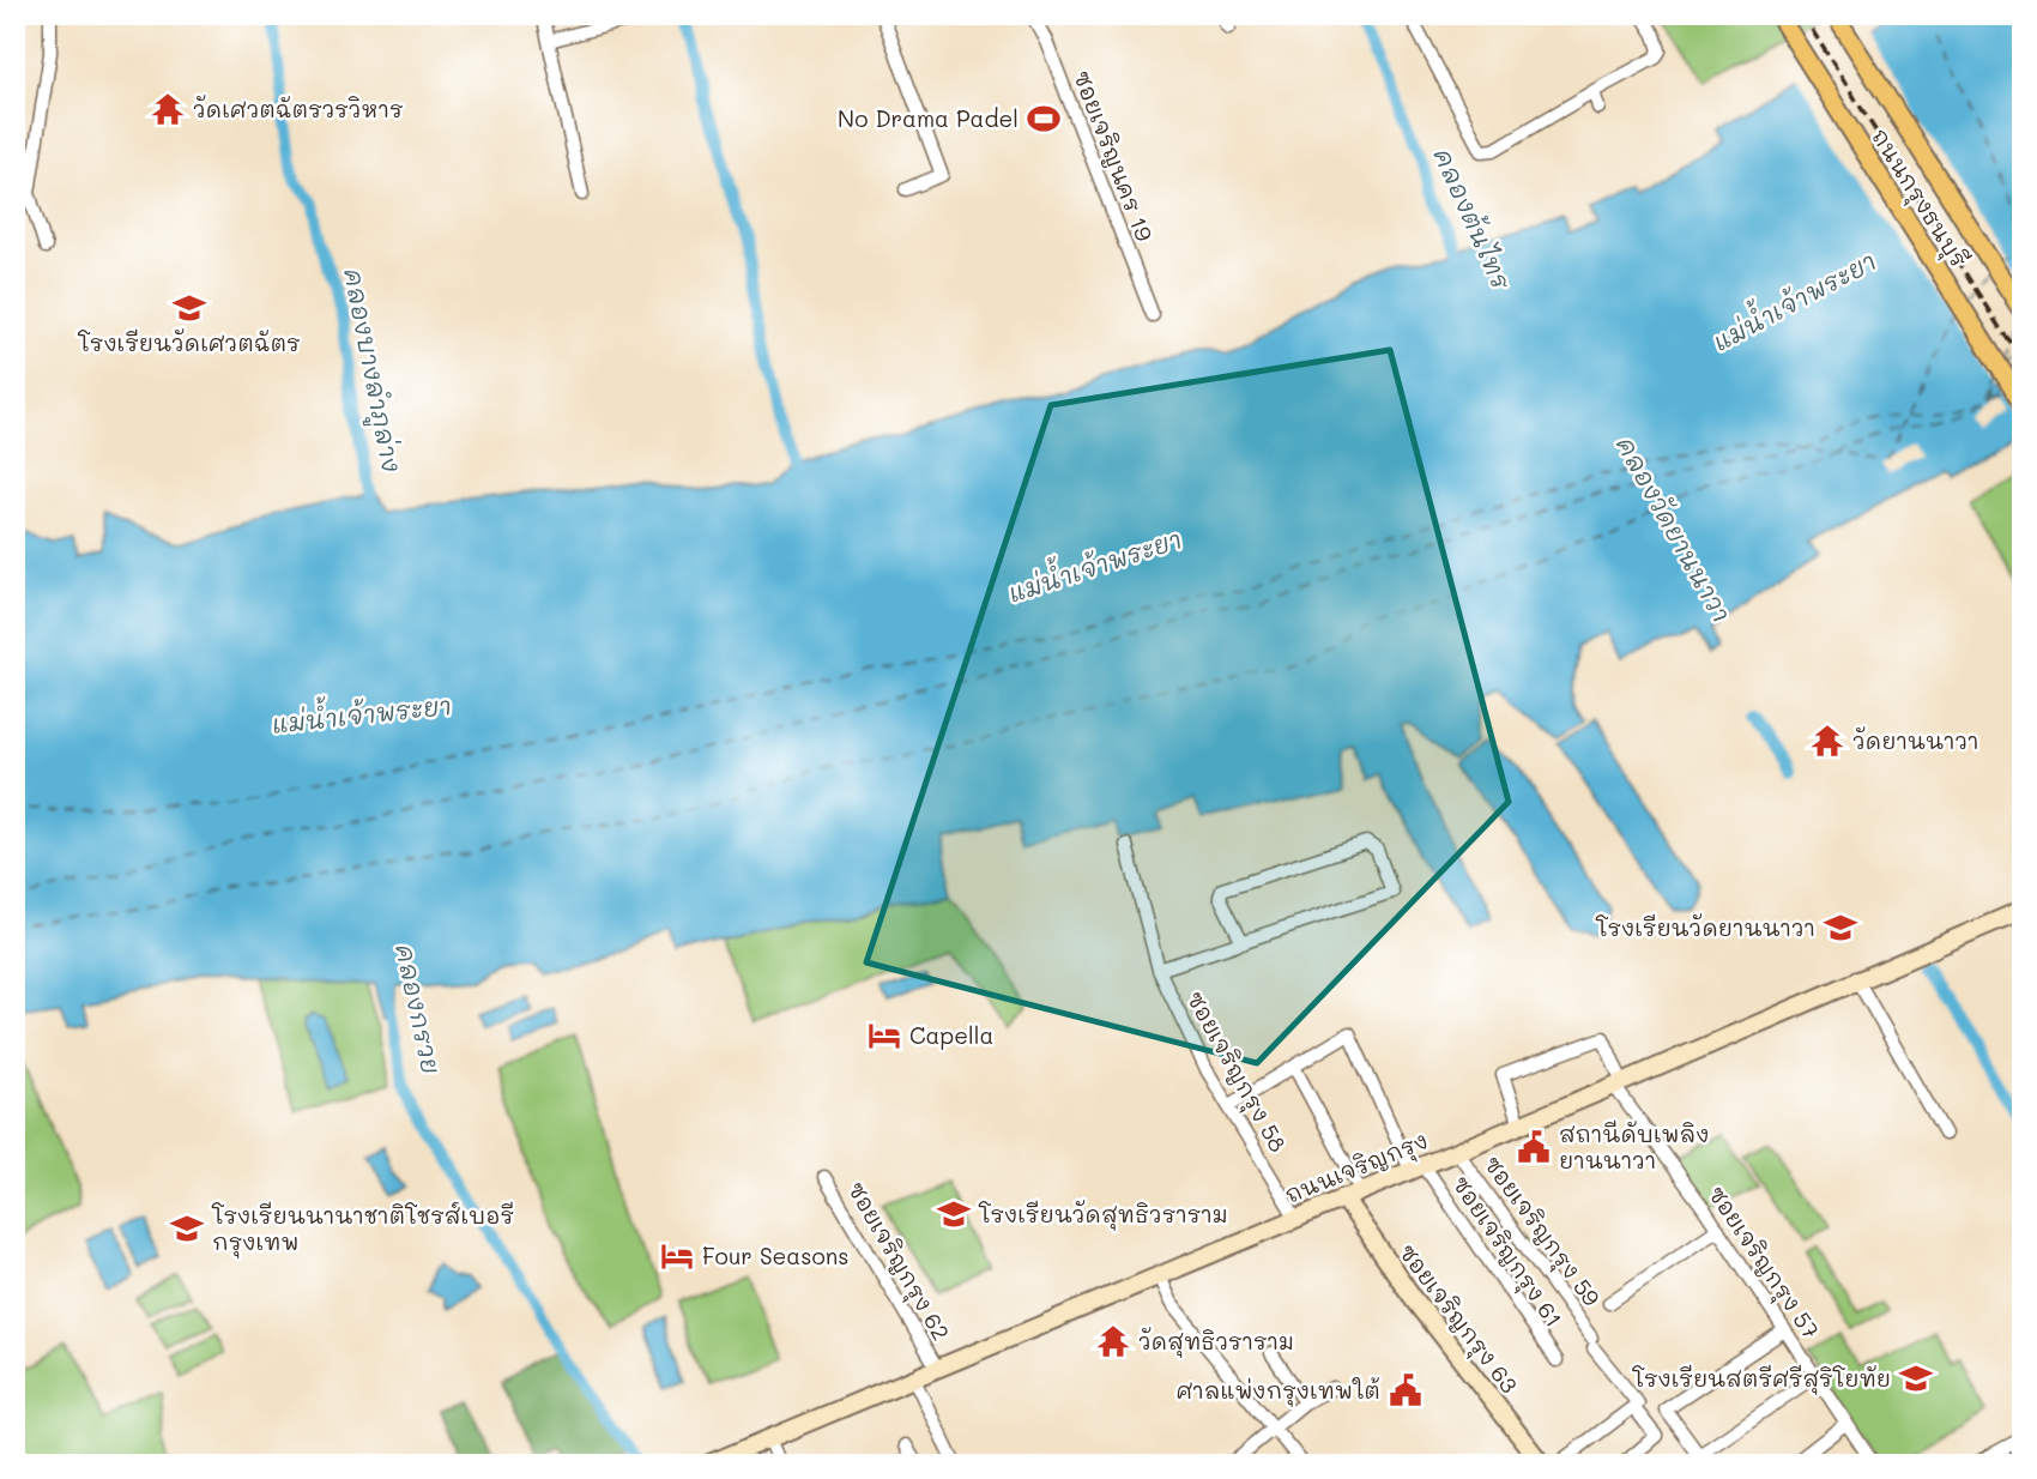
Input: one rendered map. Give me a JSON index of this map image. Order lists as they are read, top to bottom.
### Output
{
  "streets": {
    "main road": ["ถนนกรุงธนบุรี", "ถนนเจริญกรุง", "ซอยเจริญกรุง 63"],
    "street": [
      "ซอยเจริญนคร 19",
      "ซอยเจริญกรุง 58",
      "ซอยเจริญกรุง 59",
      "ซอยเจริญกรุง 61",
      "ซอยเจริญกรุง 62",
      "ซอยเจริญกรุง 57"
    ]
  },
  "crossings": [
    ["ซอยเจริญกรุง 58", "ถนนเจริญกรุง"],
    ["ถนนเจริญกรุง", "ซอยเจริญกรุง 59"],
    ["ถนนเจริญกรุง", "ซอยเจริญกรุง 61"],
    ["ถนนเจริญกรุง", "ซอยเจริญกรุง 62"],
    ["ถนนเจริญกรุง", "ซอยเจริญกรุง 57"],
    ["ถนนเจริญกรุง", "ซอยเจริญกรุง 63"]
  ],
  "water": [
    "คลองต้นไทร",
    "แม่น้ำเจ้าพระยา",
    "คลองบางลำภูล่าง",
    "คลองวัดยานนาวา",
    "คลองกรวย"
  ],
  "places": {
    "temple": ["วัดเศวตฉัตรวรวิหาร", "วัดยานนาวา", "วัดสุทธิวราราม"],
    "sports": ["No Drama Padel"],
    "school or university": [
      "โรงเรียนวัดเศวตฉัตร",
      "โรงเรียนวัดยานนาวา",
      "โรงเรียนวัดสุทธิวราราม",
      "โรงเรียนนานาชาติโชรส์เบอรี กรุงเทพ",
      "โรงเรียนสตรีศรีสุริโยทัย"
    ],
    "hotel": ["Capella", "Four Seasons"],
    "public building": ["สถานีดับเพลิง ยานนาวา", "ศาลแพ่งกรุงเทพใต้"]
  }
}
